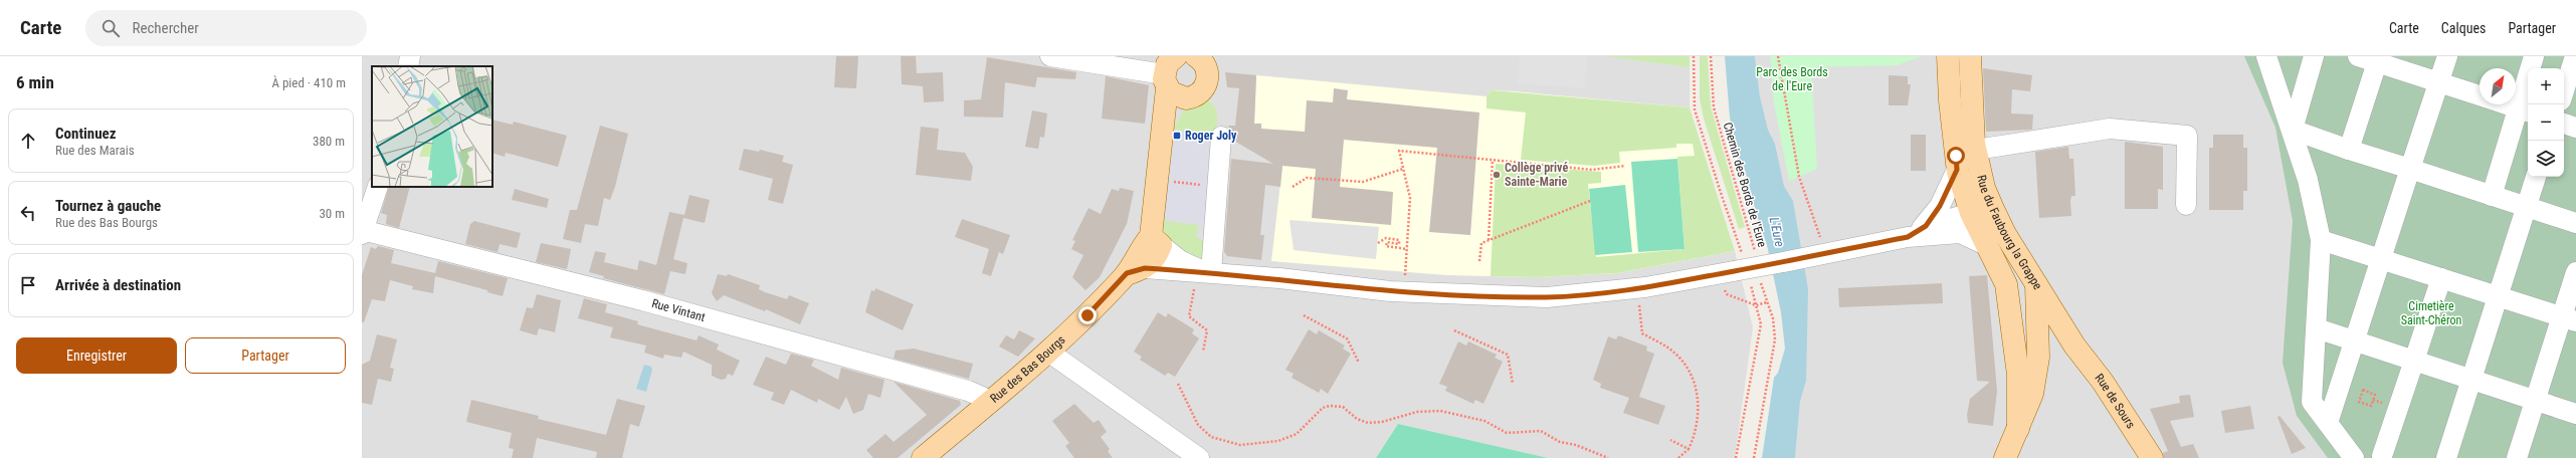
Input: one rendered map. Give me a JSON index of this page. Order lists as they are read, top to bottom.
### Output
{
  "streets": {
    "main road": ["Rue du Faubourg la Grappe", "Rue des Bas Bourgs", "Rue de Sours"],
    "street": ["Rue Vintant"],
    "path": ["Chemin des Bords de l'Eure"]
  },
  "crossings": [
    ["Rue du Faubourg la Grappe", "Rue de Sours"],
    ["Rue Vintant", "Rue des Bas Bourgs"]
  ],
  "water": ["L'Eure"],
  "parks": ["Parc des Bords de l'Eure", "Cimetière Saint-Chéron"],
  "places": {
    "transit": ["Roger Joly"],
    "other": ["Collège privé Sainte-Marie"]
  },
  "north": "top right",
  "page": {
    "header": "Carte",
    "search": "Rechercher",
    "nav": ["Carte", "Calques", "Partager"],
    "heading": ["6 min", "À pied · 410 m"],
    "map_buttons": ["+", "−"],
    "list": [
      ["Continuez", "Rue des Marais", "380 m"],
      ["Tournez à gauche", "Rue des Bas Bourgs", "30 m"],
      "Arrivée à destination"
    ],
    "buttons": ["Enregistrer", "Partager"]
  }
}
